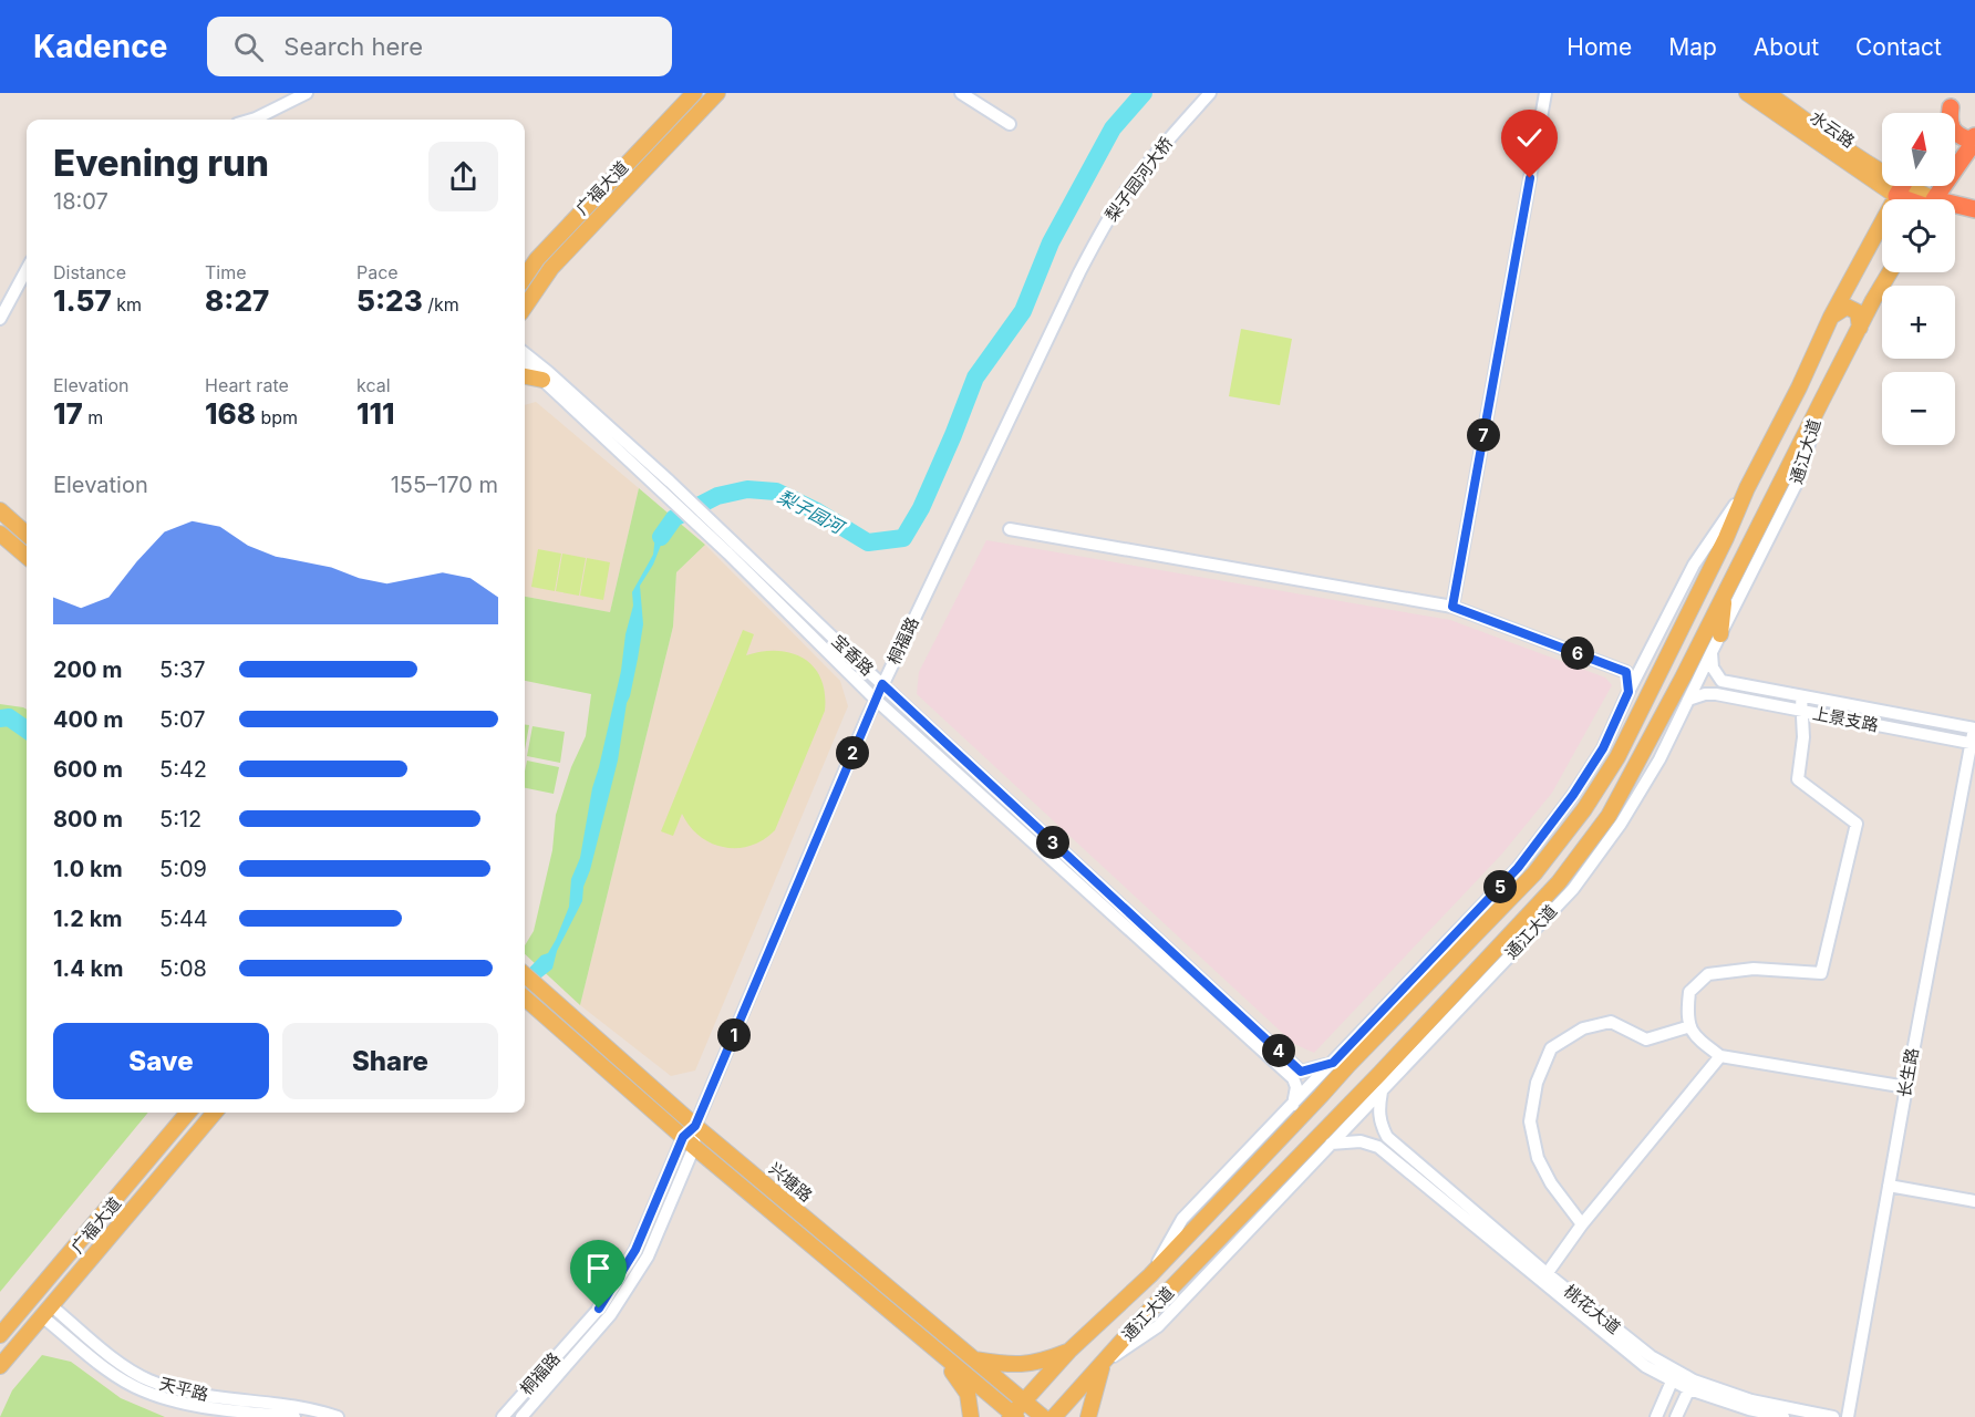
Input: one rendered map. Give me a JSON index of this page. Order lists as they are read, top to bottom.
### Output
{
  "streets": {
    "main road": [
      "水云路",
      "广福大道",
      "通江大道",
      "兴塘路"
    ],
    "street": [
      "梨子园河大桥",
      "桐福路",
      "宝香路",
      "上景支路",
      "长生路",
      "桃花大道",
      "天平路"
    ]
  },
  "crossings": [
    ["梨子园河大桥", "桐福路"],
    ["广福大道", "天平路"],
    ["通江大道", "上景支路"],
    ["通江大道", "兴塘路"],
    ["通江大道", "桃花大道"],
    ["桐福路", "宝香路"],
    ["桐福路", "兴塘路"],
    ["上景支路", "长生路"]
  ],
  "water": ["梨子园河"],
  "north": "top",
  "page": {
    "header": "Kadence",
    "search": "Search here",
    "nav": [
      "Home",
      "Map",
      "About",
      "Contact"
    ],
    "map_buttons": ["+", "−"],
    "heading": ["Evening run", "18:07"],
    "stats": [
      ["Distance", "1.57 km"],
      ["Time", "8:27"],
      ["Pace", "5:23 /km"],
      ["Elevation", "17 m"],
      ["Heart rate", "168 bpm"],
      ["kcal", "111"]
    ],
    "pins": [
      "7",
      "6",
      "2",
      "3",
      "5",
      "1",
      "4"
    ],
    "chart": ["Elevation", "155–170 m"],
    "list": [
      {
        "name": "200 m",
        "note": "5:37"
      },
      {
        "name": "400 m",
        "note": "5:07"
      },
      {
        "name": "600 m",
        "note": "5:42"
      },
      {
        "name": "800 m",
        "note": "5:12"
      },
      {
        "name": "1.0 km",
        "note": "5:09"
      },
      {
        "name": "1.2 km",
        "note": "5:44"
      },
      {
        "name": "1.4 km",
        "note": "5:08"
      }
    ],
    "buttons": ["Save", "Share"]
  }
}
